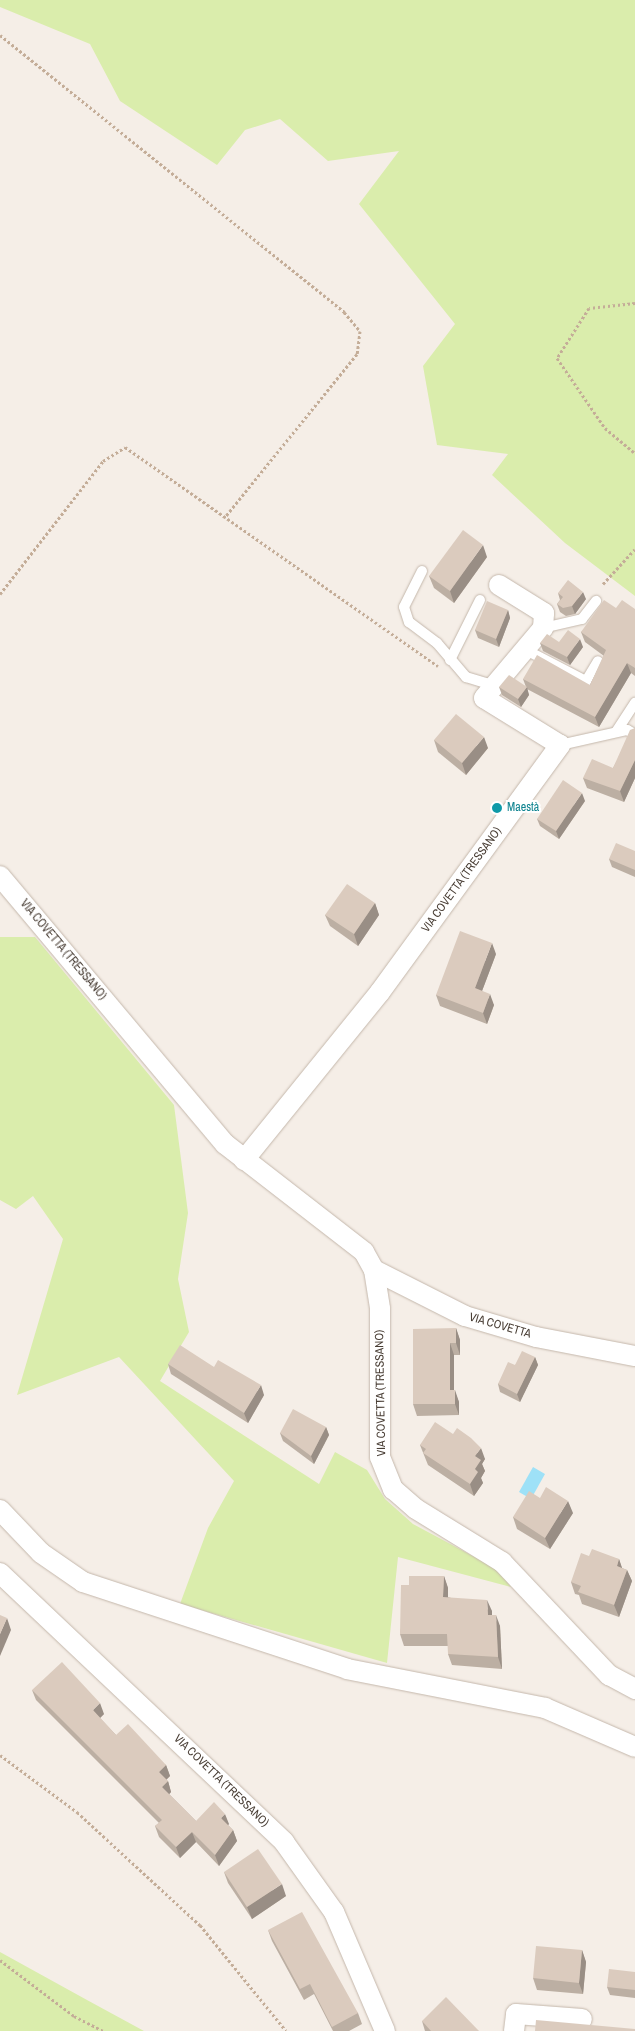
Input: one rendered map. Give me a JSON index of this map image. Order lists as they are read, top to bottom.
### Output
{
  "streets": {
    "street": ["VIA COVETTA (TRESSANO)", "VIA COVETTA"]
  },
  "crossings": [
    ["VIA COVETTA (TRESSANO)", "VIA COVETTA"]
  ],
  "places": ["Maestà"]
}
